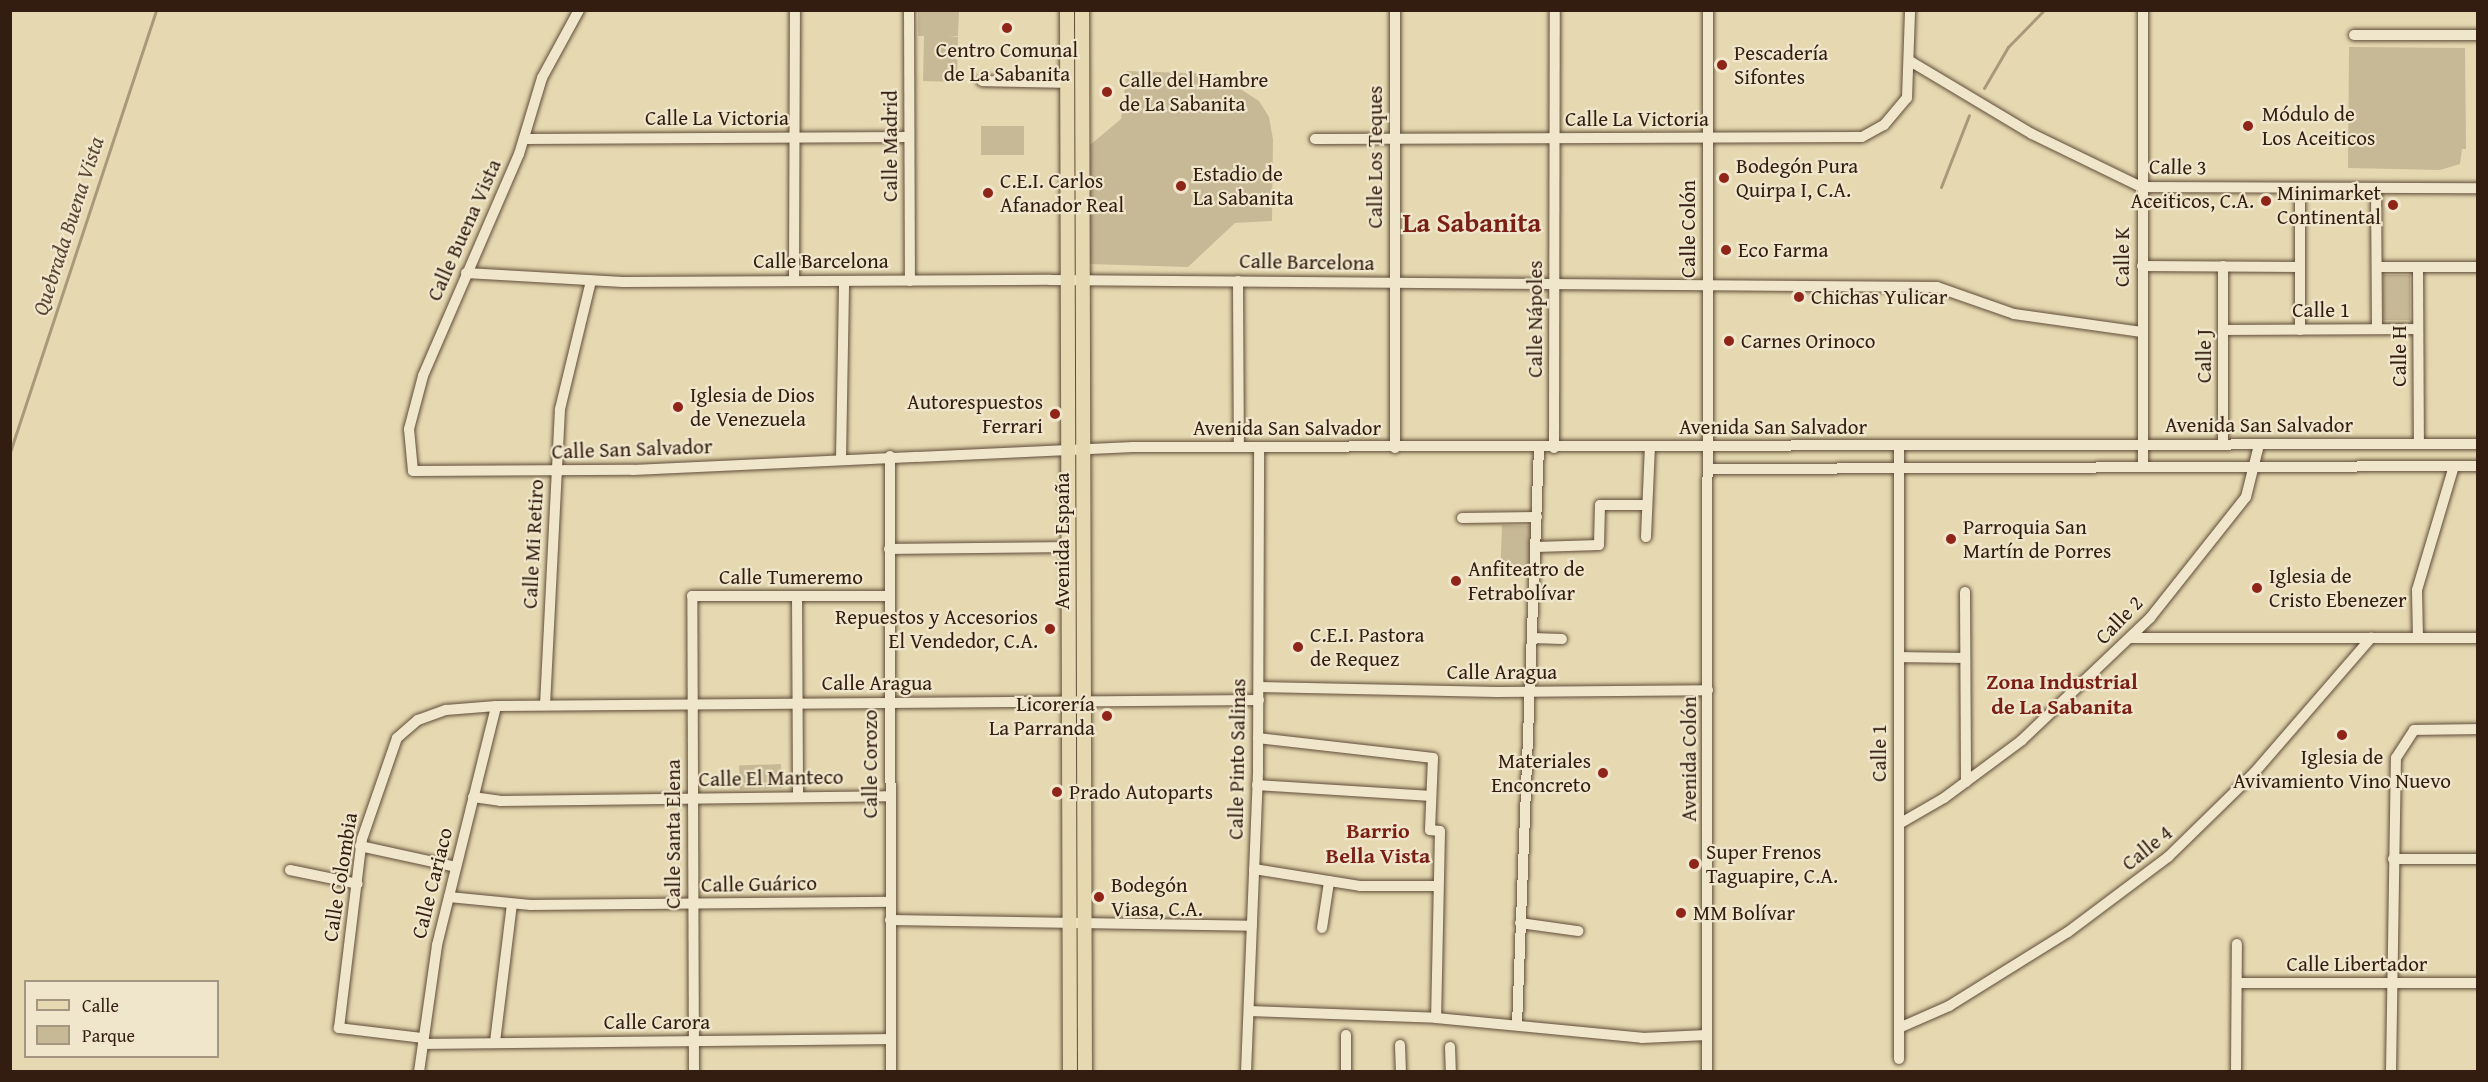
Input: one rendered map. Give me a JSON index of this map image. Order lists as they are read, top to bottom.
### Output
{
  "streets": {
    "main road": ["Avenida España"],
    "street": [
      "Calle La Victoria",
      "Calle Madrid",
      "Calle Los Teques",
      "Calle 3",
      "Calle Colón",
      "Calle Buena Vista",
      "Calle K",
      "Calle Barcelona",
      "Calle 1",
      "Calle Nápoles",
      "Calle J",
      "Calle H",
      "Avenida San Salvador",
      "Calle San Salvador",
      "Calle Mi Retiro",
      "Calle Tumeremo",
      "Calle 2",
      "Calle Aragua",
      "Calle Pinto Salinas",
      "Avenida Colón",
      "Calle Corozo",
      "Calle El Manteco",
      "Calle Santa Elena",
      "Calle 4",
      "Calle Colombia",
      "Calle Cariaco",
      "Calle Guárico",
      "Calle Libertador",
      "Calle Carora"
    ]
  },
  "crossings": [
    ["Calle La Victoria", "Calle Madrid"],
    ["Calle La Victoria", "Calle Los Teques"],
    ["Calle La Victoria", "Calle 3"],
    ["Calle La Victoria", "Calle Colón"],
    ["Calle La Victoria", "Calle Buena Vista"],
    ["Calle La Victoria", "Calle Nápoles"],
    ["Calle Madrid", "Calle Barcelona"],
    ["Calle Los Teques", "Calle Barcelona"],
    ["Calle Los Teques", "Avenida San Salvador"],
    ["Calle 3", "Calle K"],
    ["Calle 3", "Calle H"],
    ["Calle Colón", "Calle Barcelona"],
    ["Calle Colón", "Avenida San Salvador"],
    ["Calle Colón", "Avenida Colón"],
    ["Calle Buena Vista", "Calle Barcelona"],
    ["Calle Buena Vista", "Calle San Salvador"],
    ["Calle K", "Calle Barcelona"],
    ["Calle K", "Avenida San Salvador"],
    ["Calle Barcelona", "Calle Nápoles"],
    ["Calle Barcelona", "Avenida España"],
    ["Calle Barcelona", "Calle Mi Retiro"],
    ["Calle 1", "Calle J"],
    ["Calle 1", "Calle H"],
    ["Calle 1", "Avenida San Salvador"],
    ["Calle 1", "Calle 2"],
    ["Calle 1", "Calle 4"],
    ["Calle Nápoles", "Avenida San Salvador"],
    ["Calle J", "Avenida San Salvador"],
    ["Calle H", "Avenida San Salvador"],
    ["Avenida San Salvador", "Calle San Salvador"],
    ["Avenida San Salvador", "Avenida España"],
    ["Avenida San Salvador", "Calle 2"],
    ["Avenida San Salvador", "Calle Pinto Salinas"],
    ["Avenida San Salvador", "Avenida Colón"],
    ["Calle San Salvador", "Avenida España"],
    ["Calle San Salvador", "Calle Mi Retiro"],
    ["Calle San Salvador", "Calle Corozo"],
    ["Avenida España", "Calle Tumeremo"],
    ["Avenida España", "Calle Aragua"],
    ["Calle Mi Retiro", "Calle Aragua"],
    ["Calle Tumeremo", "Calle Corozo"],
    ["Calle Tumeremo", "Calle Santa Elena"],
    ["Calle Aragua", "Calle Pinto Salinas"],
    ["Calle Aragua", "Avenida Colón"],
    ["Calle Aragua", "Calle Corozo"],
    ["Calle Aragua", "Calle Santa Elena"],
    ["Calle Aragua", "Calle Colombia"],
    ["Calle Aragua", "Calle Cariaco"],
    ["Calle Corozo", "Calle El Manteco"],
    ["Calle Corozo", "Calle Guárico"],
    ["Calle Corozo", "Calle Carora"],
    ["Calle El Manteco", "Calle Santa Elena"],
    ["Calle El Manteco", "Calle Cariaco"],
    ["Calle Santa Elena", "Calle Guárico"],
    ["Calle Santa Elena", "Calle Carora"],
    ["Calle Colombia", "Calle Cariaco"],
    ["Calle Colombia", "Calle Carora"],
    ["Calle Cariaco", "Calle Guárico"],
    ["Calle Cariaco", "Calle Carora"]
  ],
  "districts": ["La Sabanita", "Zona Industrial de La Sabanita", "Barrio Bella Vista"],
  "water": ["Quebrada Buena Vista"],
  "places": [
    "Centro Comunal de La Sabanita",
    "Pescadería Sifontes",
    "Calle del Hambre de La Sabanita",
    "Módulo de Los Aceiticos",
    "Bodegón Pura Quirpa I, C.A.",
    "Estadio de La Sabanita",
    "C.E.I. Carlos Afanador Real",
    "Aceiticos, C.A.",
    "Minimarket Continental",
    "Eco Farma",
    "Chichas Yulicar",
    "Carnes Orinoco",
    "Iglesia de Dios de Venezuela",
    "Autorespuestos Ferrari",
    "Parroquia San Martín de Porres",
    "Anfiteatro de Fetrabolívar",
    "Iglesia de Cristo Ebenezer",
    "Repuestos y Accesorios El Vendedor, C.A.",
    "C.E.I. Pastora de Requez",
    "Licorería La Parranda",
    "Iglesia de Avivamiento Vino Nuevo",
    "Materiales Enconcreto",
    "Prado Autoparts",
    "Super Frenos Taguapire, C.A.",
    "Bodegón Viasa, C.A.",
    "MM Bolívar"
  ],
  "legend": ["Calle", "Parque"]
}
